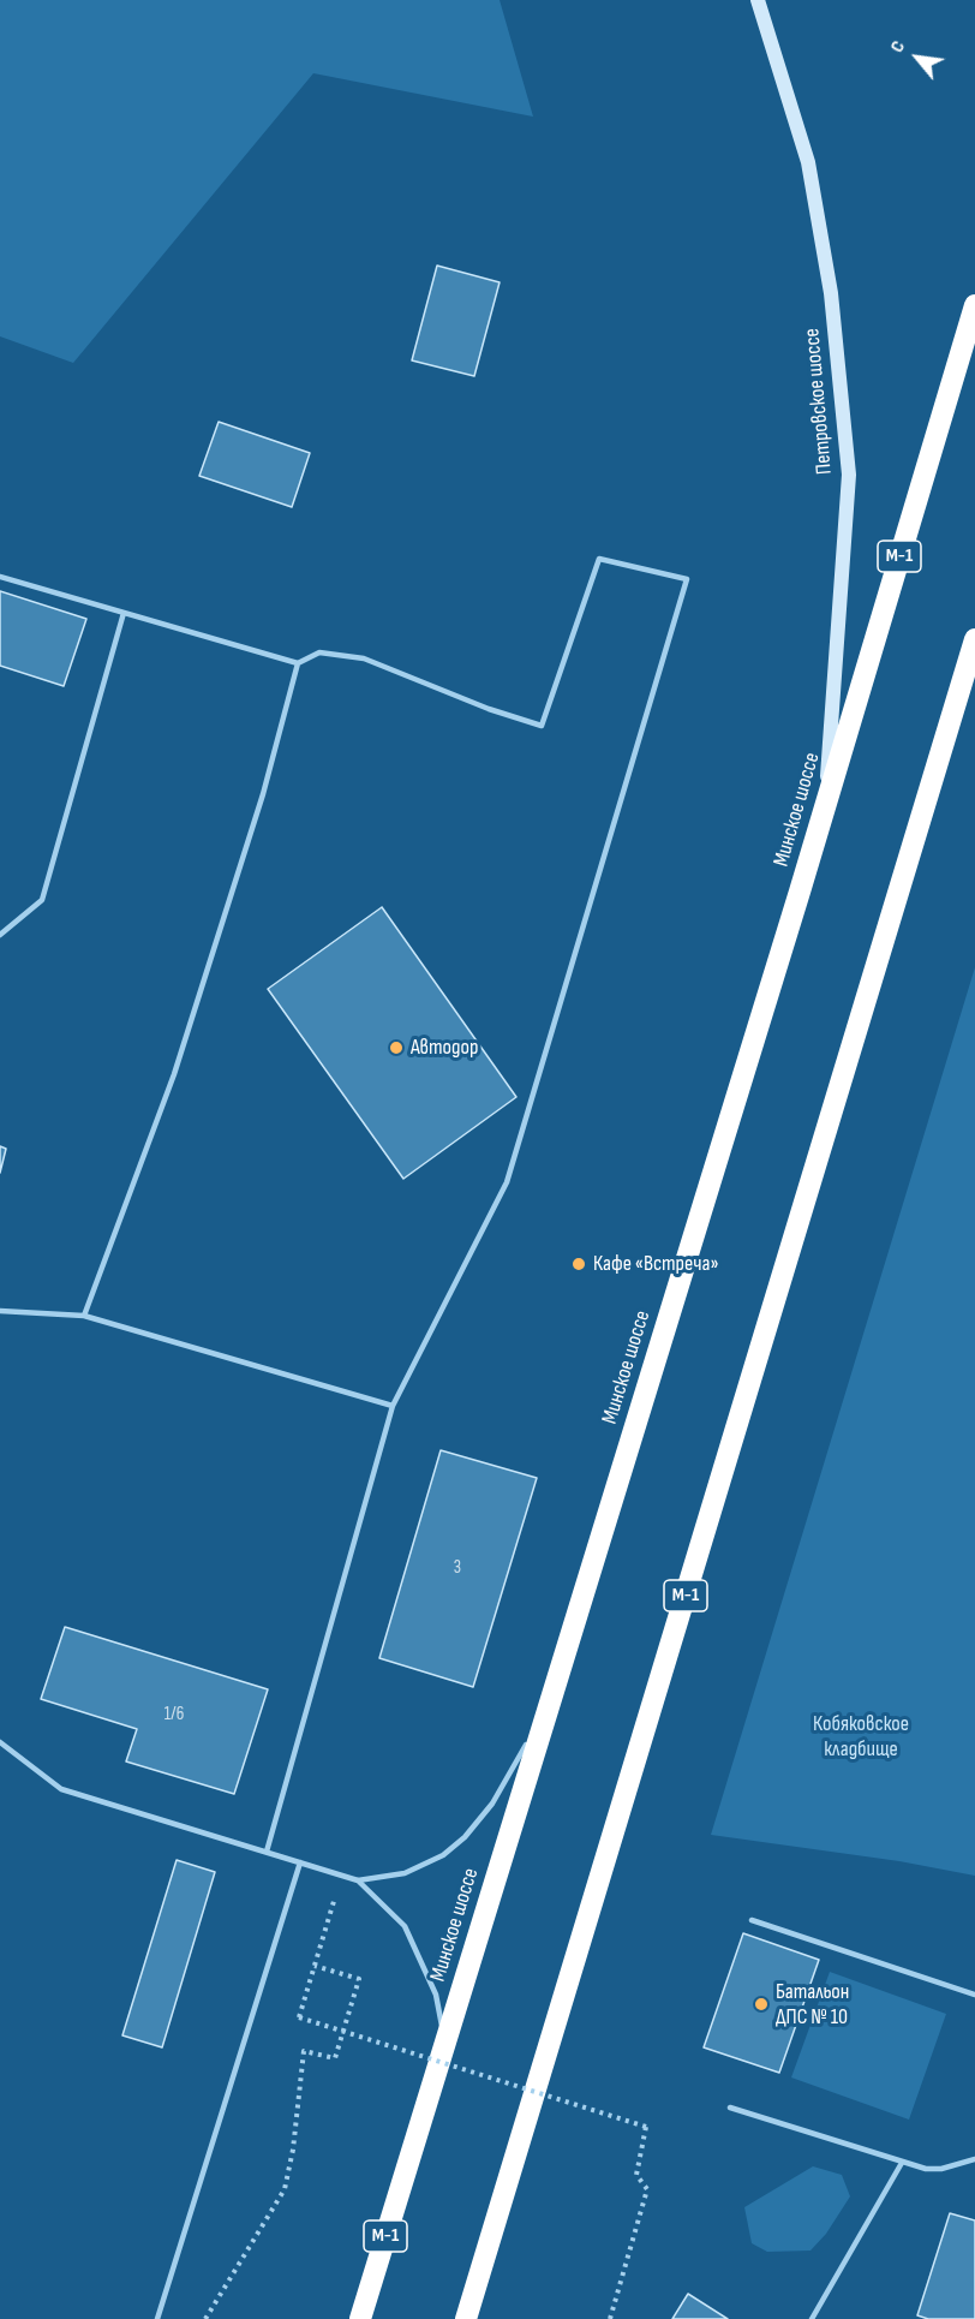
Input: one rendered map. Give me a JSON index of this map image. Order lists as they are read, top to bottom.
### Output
{
  "streets": {
    "highway": ["М-1", "Минское шоссе"],
    "main road": ["Петровское шоссе"]
  },
  "crossings": [
    ["Петровское шоссе", "Минское шоссе"]
  ],
  "parks": ["Кобяковское кладбище"],
  "places": ["Автодор", "Кафе «Встреча»", "Батальон ДПС № 10"],
  "house_numbers": ["3", "1/6"],
  "north": "top left"
}
